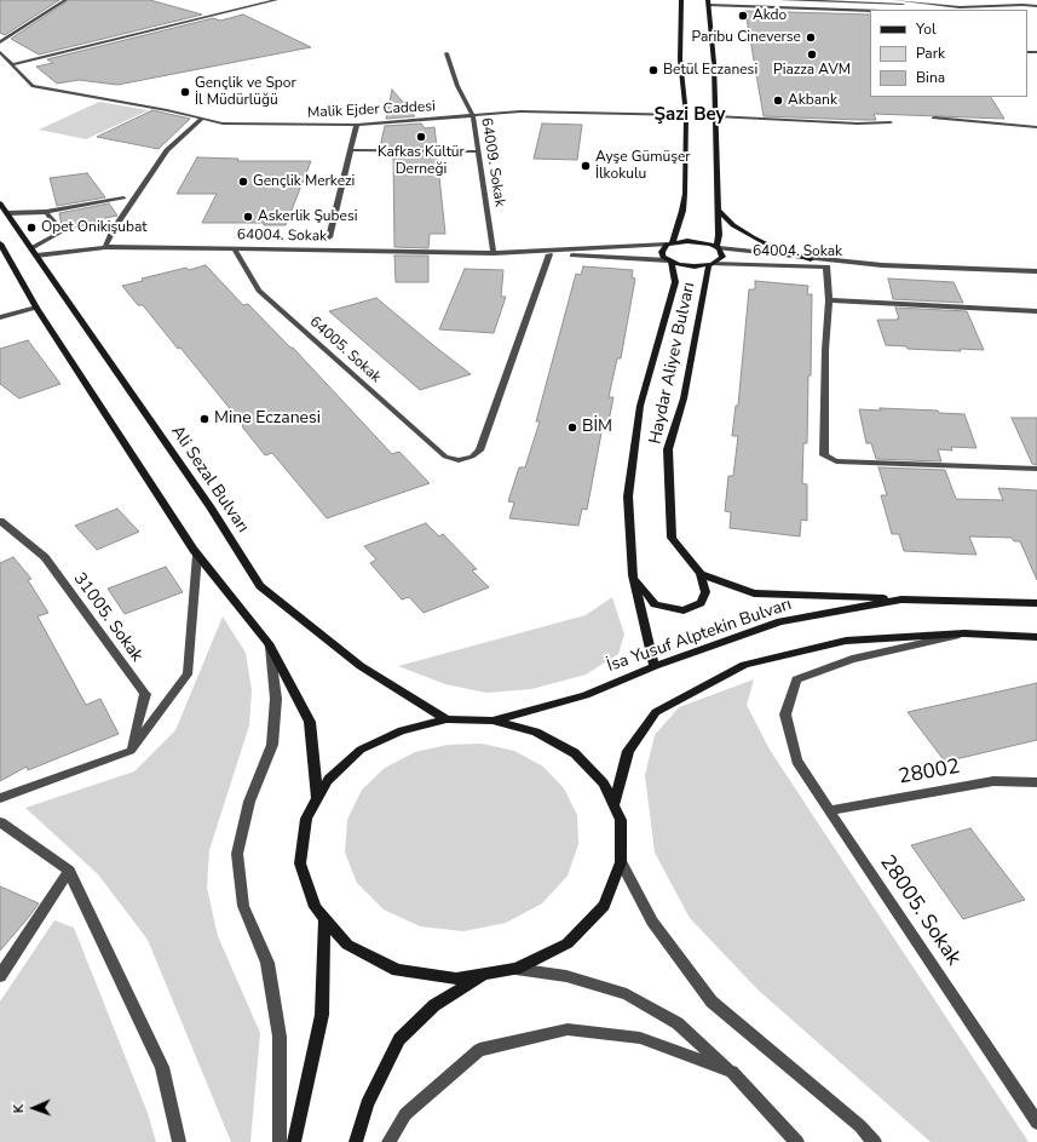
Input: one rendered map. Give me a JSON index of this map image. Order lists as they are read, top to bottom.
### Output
{
  "streets": {
    "main road": ["Haydar Aliyev Bulvarı", "Ali Sezal Bulvarı", "İsa Yusuf Alptekin Bulvarı"],
    "street": [
      "Malik Ejder Caddesi",
      "64009. Sokak",
      "64004. Sokak",
      "64005. Sokak",
      "31005. Sokak",
      "28002",
      "28005. Sokak"
    ]
  },
  "crossings": [
    ["Malik Ejder Caddesi", "64009. Sokak"],
    ["64009. Sokak", "64004. Sokak"],
    ["64004. Sokak", "64005. Sokak"],
    ["64004. Sokak", "Haydar Aliyev Bulvarı"],
    ["64004. Sokak", "Ali Sezal Bulvarı"],
    ["Haydar Aliyev Bulvarı", "İsa Yusuf Alptekin Bulvarı"],
    ["28002", "28005. Sokak"]
  ],
  "districts": ["Şazi Bey"],
  "places": [
    "Akdo",
    "Paribu Cineverse",
    "Piazza AVM",
    "Betül Eczanesi",
    "Gençlik ve Spor İl Müdürlüğü",
    "Akbank",
    "Kafkas Kültür Derneği",
    "Ayşe Gümüşer İlkokulu",
    "Gençlik Merkezi",
    "Askerlik Şubesi",
    "Opet Onikişubat",
    "Mine Eczanesi",
    "BİM"
  ],
  "legend": ["Yol", "Park", "Bina"],
  "north": "left"
}
